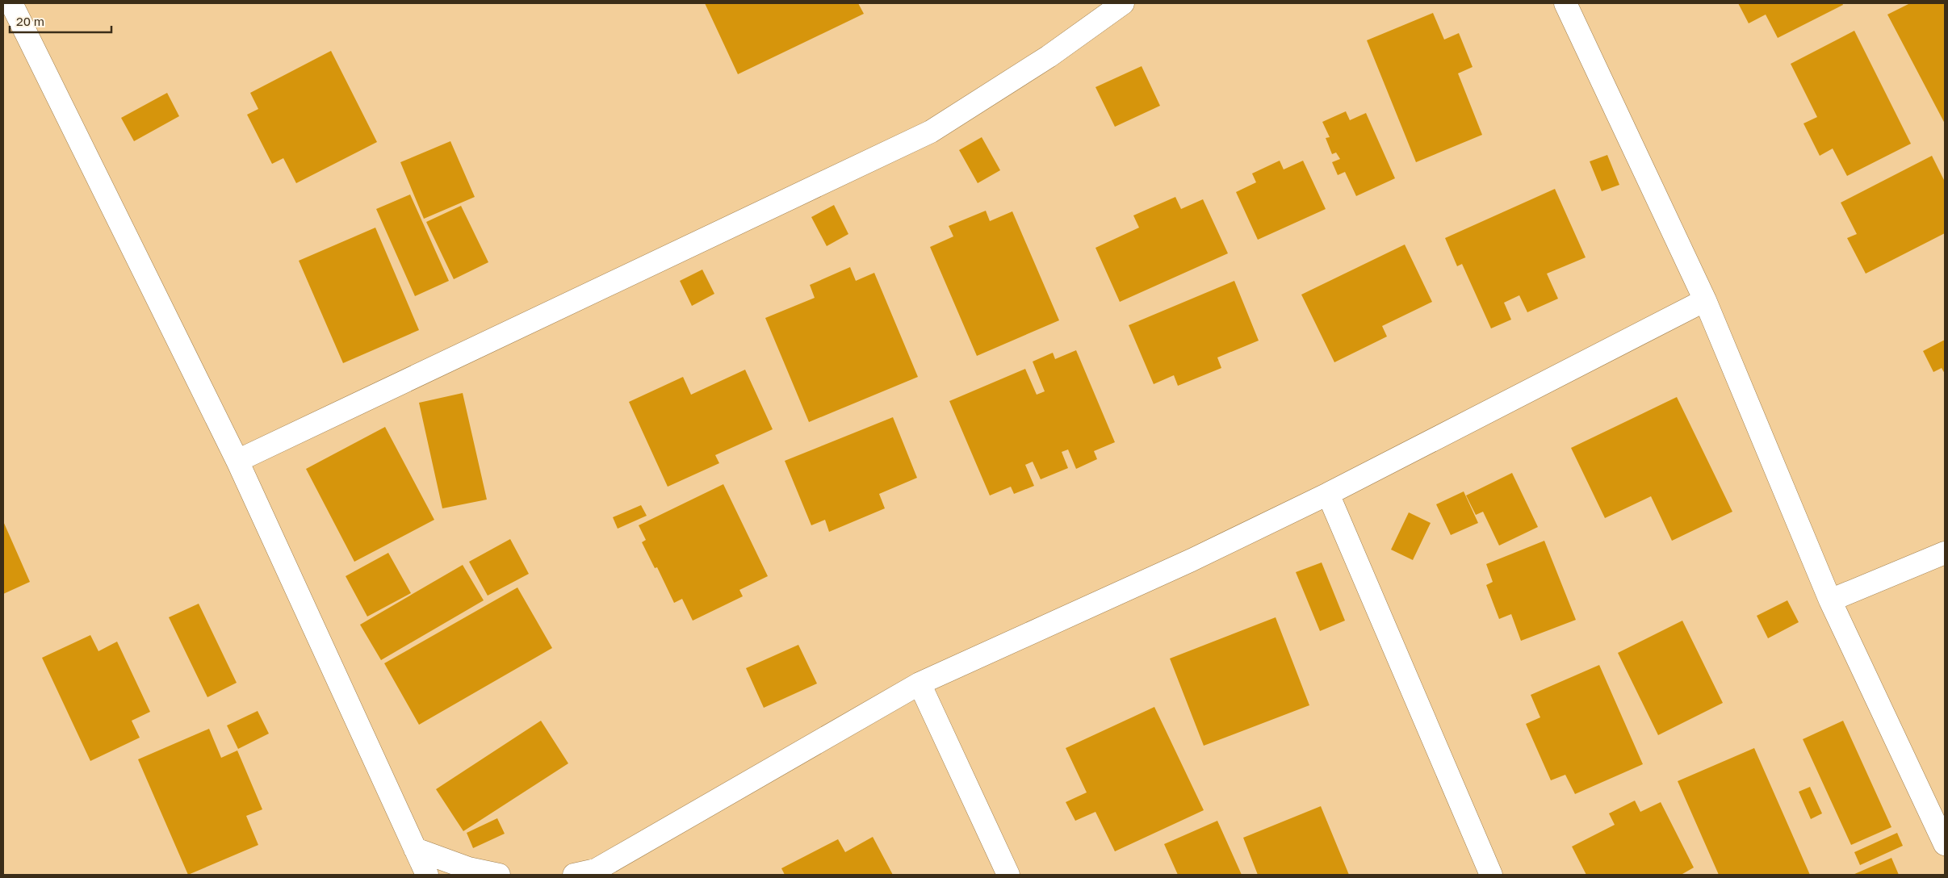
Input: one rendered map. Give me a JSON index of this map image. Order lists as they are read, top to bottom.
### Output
{
  "scale_bar": "20 m"
}
